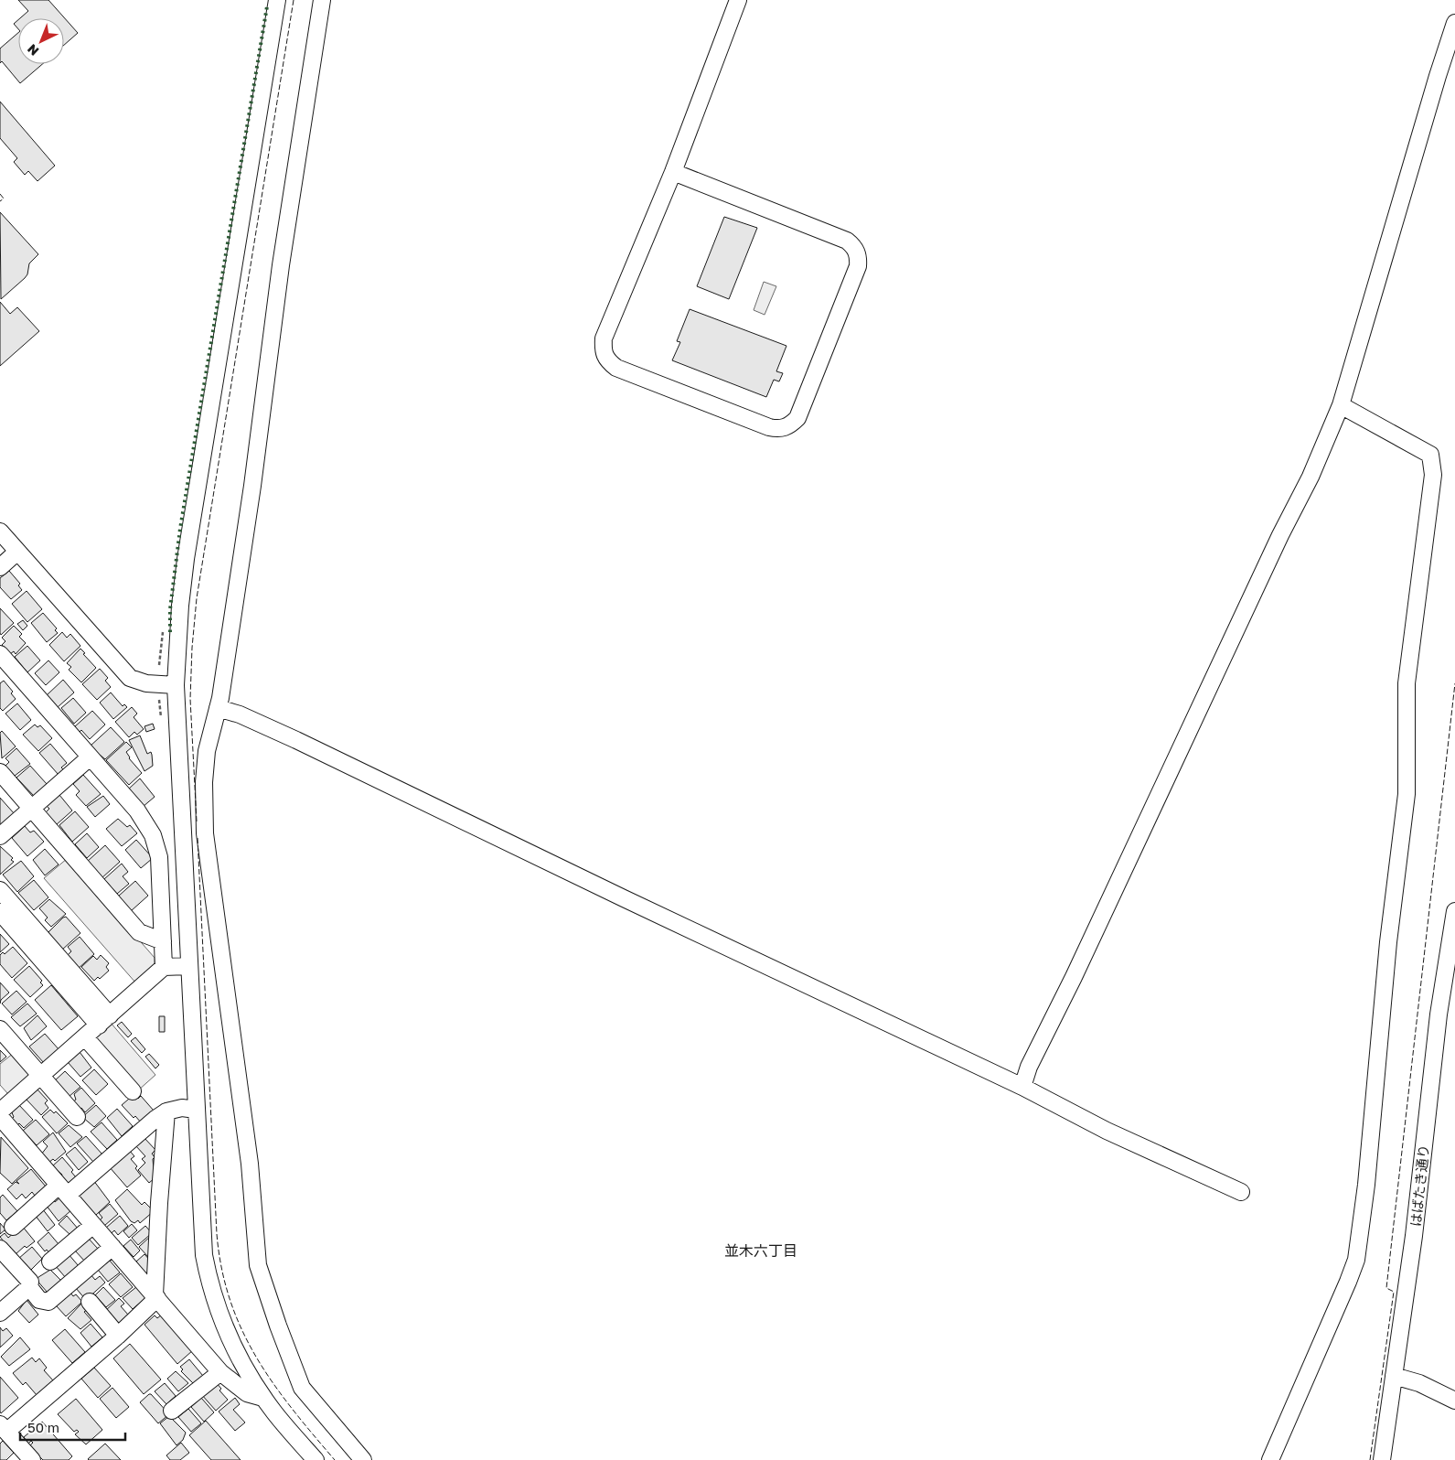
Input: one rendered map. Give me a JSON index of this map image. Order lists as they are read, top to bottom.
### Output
{
  "streets": {
    "street": ["はばたき通り"]
  },
  "districts": ["並木六丁目"],
  "scale_bar": "50 m",
  "north": "bottom left"
}
